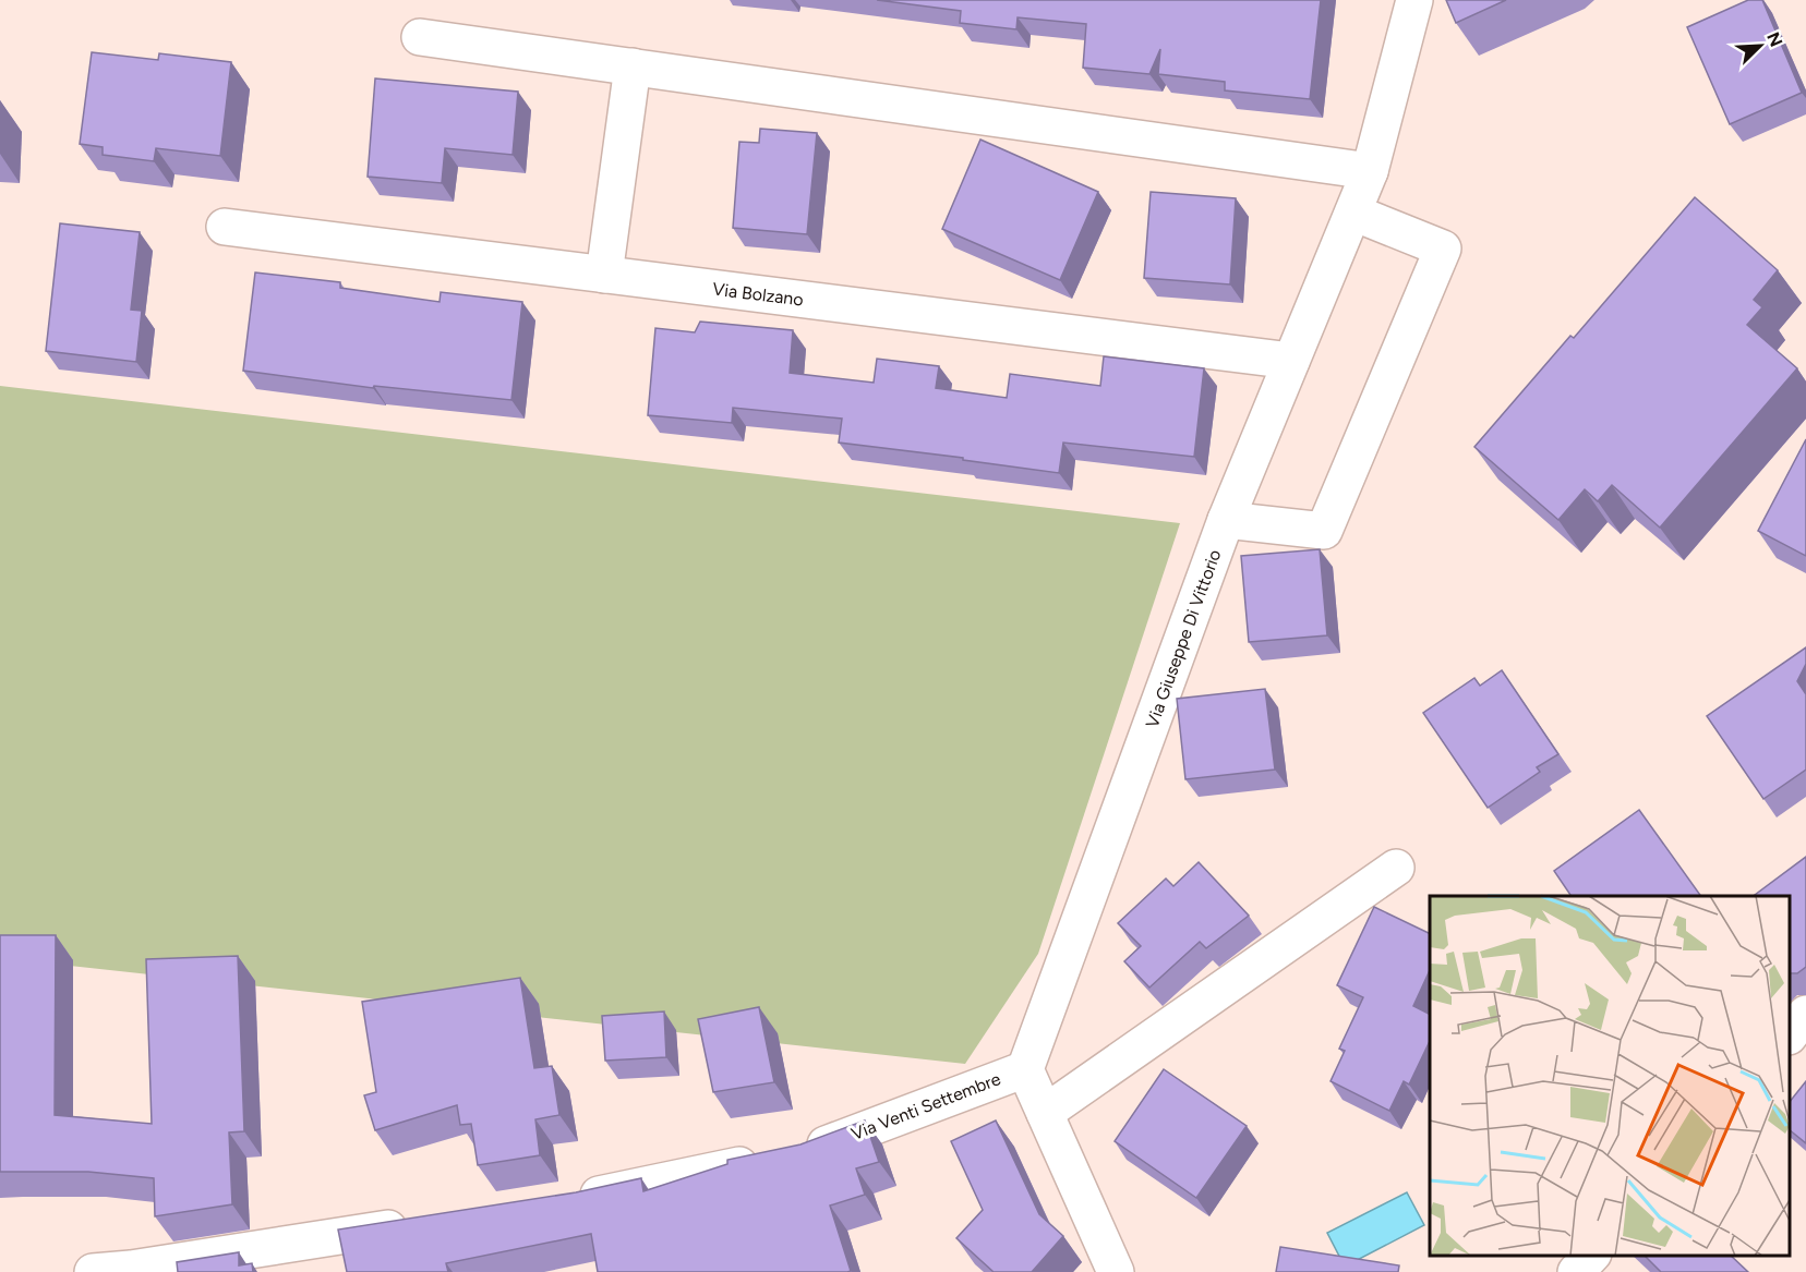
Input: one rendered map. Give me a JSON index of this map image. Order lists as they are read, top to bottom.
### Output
{
  "streets": {
    "street": ["Via Bolzano", "Via Giuseppe Di Vittorio", "Via Venti Settembre"]
  },
  "crossings": [
    ["Via Bolzano", "Via Giuseppe Di Vittorio"],
    ["Via Giuseppe Di Vittorio", "Via Venti Settembre"]
  ],
  "north": "top right"
}
